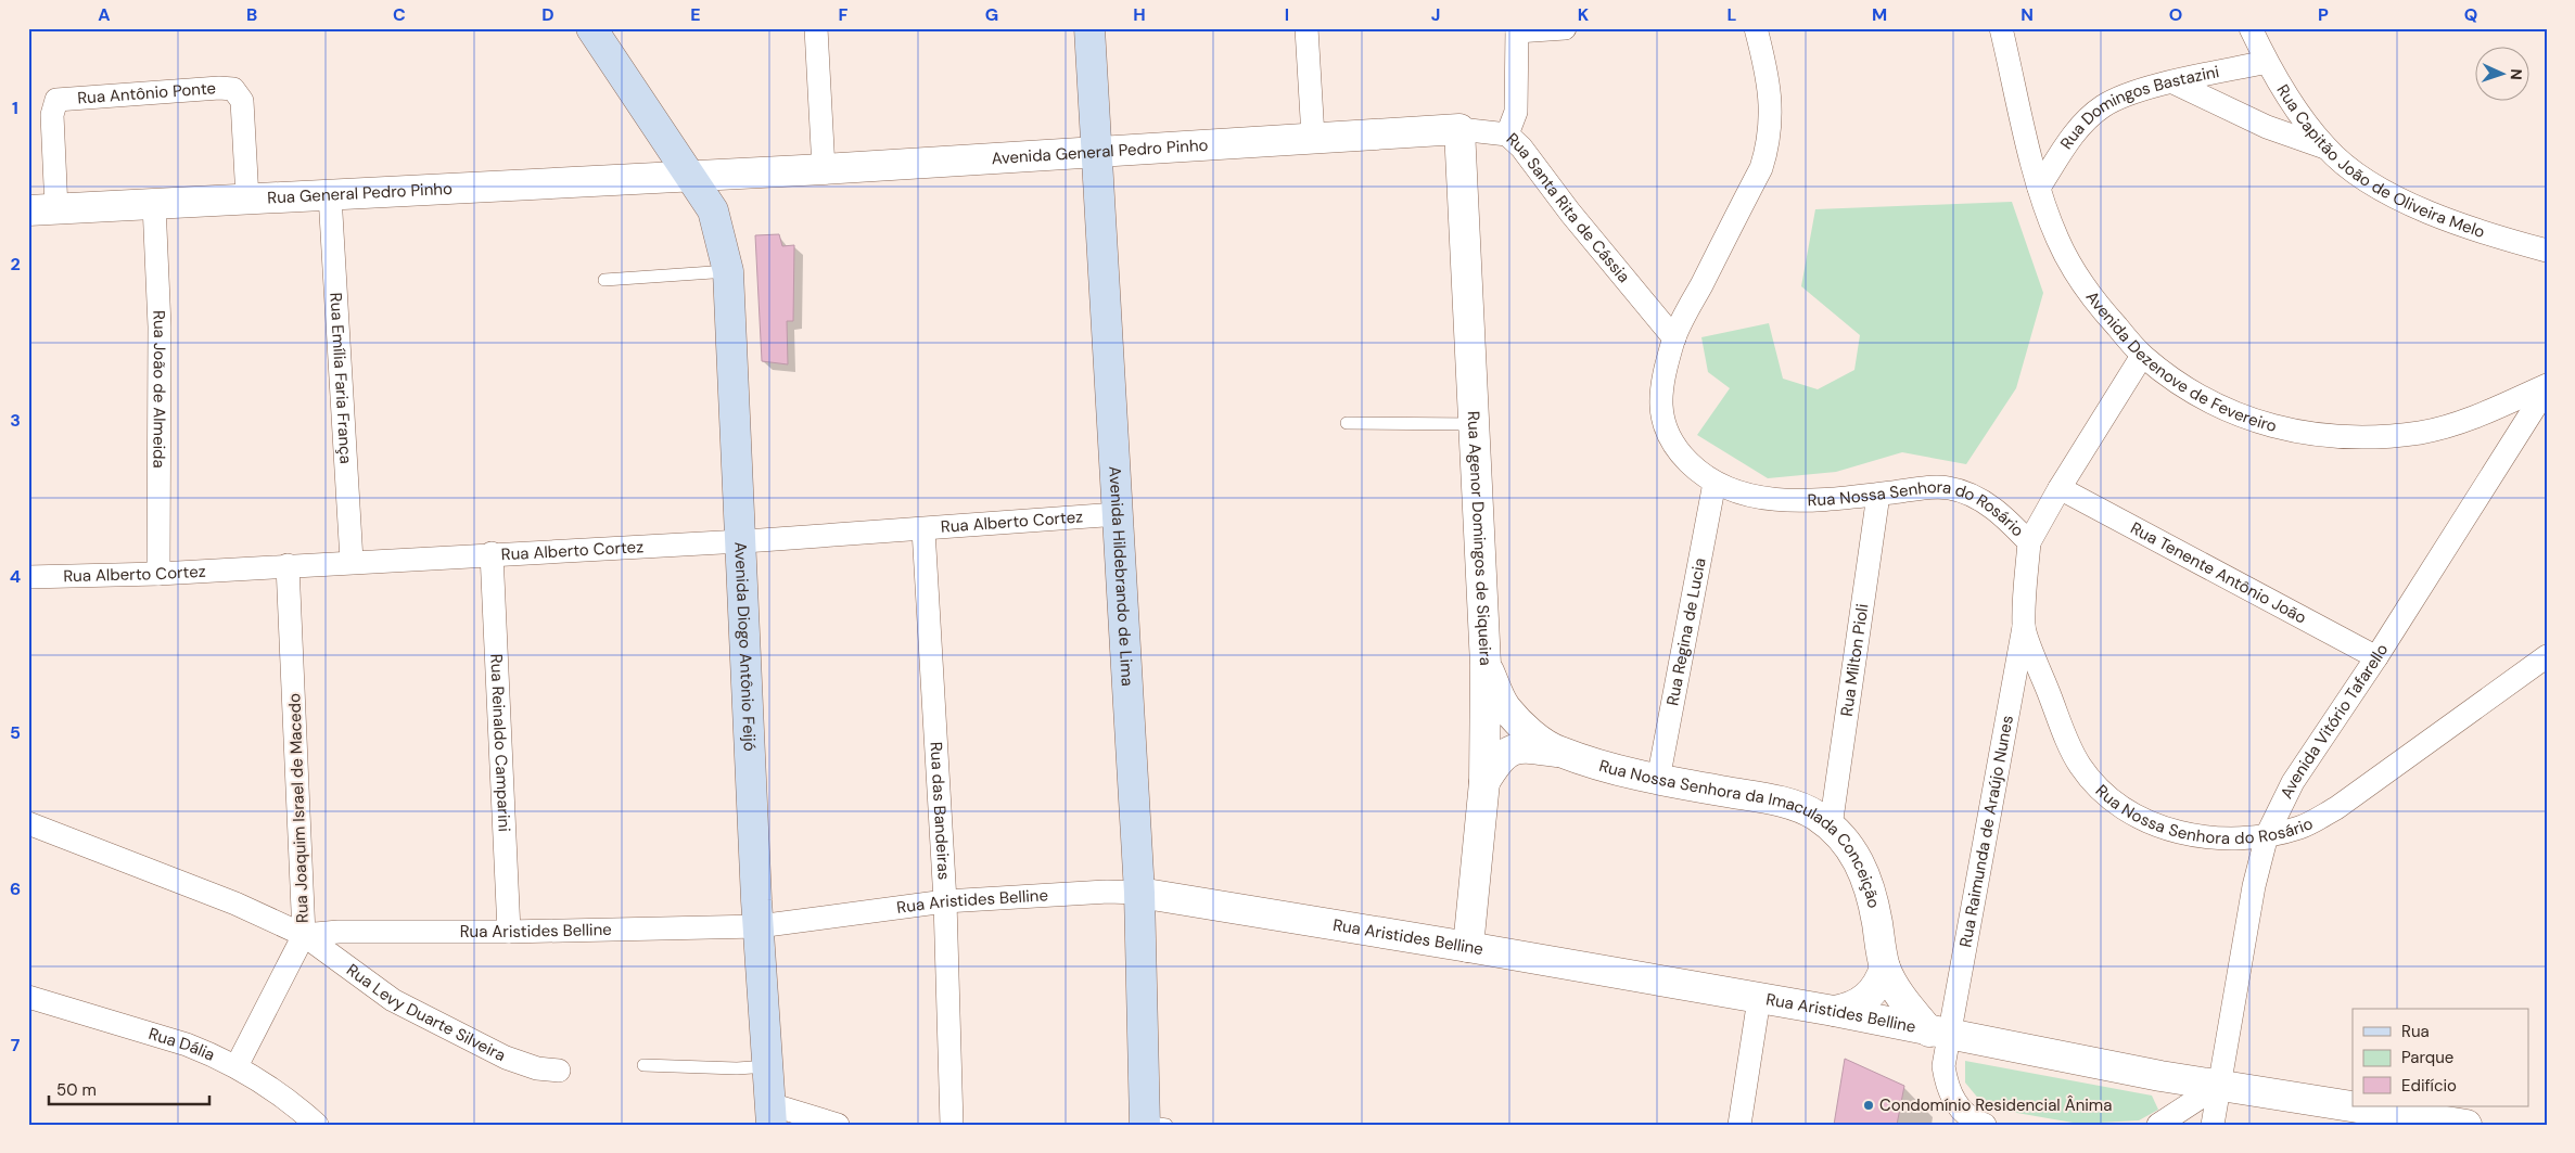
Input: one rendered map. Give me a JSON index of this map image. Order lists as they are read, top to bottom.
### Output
{
  "streets": {
    "main road": ["Avenida Hildebrando de Lima", "Avenida Diogo Antônio Feijó"],
    "street": [
      "Rua Antônio Ponte",
      "Rua Domingos Bastazini",
      "Avenida General Pedro Pinho",
      "Rua Capitão João de Oliveira Melo",
      "Rua General Pedro Pinho",
      "Rua Santa Rita de Cássia",
      "Avenida Dezenove de Fevereiro",
      "Rua Emília Faria França",
      "Rua João de Almeida",
      "Rua Nossa Senhora do Rosário",
      "Rua Alberto Cortez",
      "Rua Agenor Domingos de Siqueira",
      "Rua Tenente Antônio João",
      "Rua Regina de Lucia",
      "Rua Milton Pioli",
      "Avenida Vitório Tafarello",
      "Rua Reinaldo Camparini",
      "Rua Joaquim Israel de Macedo",
      "Rua das Bandeiras",
      "Rua Raimunda de Araújo Nunes",
      "Rua Nossa Senhora da Imaculada Conceição",
      "Rua Aristides Belline",
      "Rua Levy Duarte Silveira",
      "Rua Dália"
    ]
  },
  "crossings": [
    ["Rua Antônio Ponte", "Rua General Pedro Pinho"],
    ["Rua Domingos Bastazini", "Rua Capitão João de Oliveira Melo"],
    ["Rua Domingos Bastazini", "Avenida Dezenove de Fevereiro"],
    ["Avenida General Pedro Pinho", "Rua General Pedro Pinho"],
    ["Avenida General Pedro Pinho", "Rua Santa Rita de Cássia"],
    ["Avenida General Pedro Pinho", "Rua Agenor Domingos de Siqueira"],
    ["Avenida General Pedro Pinho", "Avenida Hildebrando de Lima"],
    ["Avenida General Pedro Pinho", "Avenida Diogo Antônio Feijó"],
    ["Rua General Pedro Pinho", "Rua Emília Faria França"],
    ["Rua General Pedro Pinho", "Rua João de Almeida"],
    ["Rua General Pedro Pinho", "Avenida Diogo Antônio Feijó"],
    ["Rua Santa Rita de Cássia", "Rua Nossa Senhora do Rosário"],
    ["Avenida Dezenove de Fevereiro", "Avenida Vitório Tafarello"],
    ["Rua Emília Faria França", "Rua Alberto Cortez"],
    ["Rua João de Almeida", "Rua Alberto Cortez"],
    ["Rua Nossa Senhora do Rosário", "Rua Regina de Lucia"],
    ["Rua Nossa Senhora do Rosário", "Rua Milton Pioli"],
    ["Rua Nossa Senhora do Rosário", "Avenida Vitório Tafarello"],
    ["Rua Nossa Senhora do Rosário", "Rua Raimunda de Araújo Nunes"],
    ["Rua Alberto Cortez", "Avenida Hildebrando de Lima"],
    ["Rua Alberto Cortez", "Avenida Diogo Antônio Feijó"],
    ["Rua Alberto Cortez", "Rua Reinaldo Camparini"],
    ["Rua Alberto Cortez", "Rua Joaquim Israel de Macedo"],
    ["Rua Alberto Cortez", "Rua das Bandeiras"],
    ["Rua Agenor Domingos de Siqueira", "Rua Nossa Senhora da Imaculada Conceição"],
    ["Rua Agenor Domingos de Siqueira", "Rua Aristides Belline"],
    ["Rua Tenente Antônio João", "Avenida Vitório Tafarello"],
    ["Avenida Hildebrando de Lima", "Rua Aristides Belline"],
    ["Rua Regina de Lucia", "Rua Nossa Senhora da Imaculada Conceição"],
    ["Avenida Diogo Antônio Feijó", "Rua Aristides Belline"],
    ["Rua Milton Pioli", "Rua Nossa Senhora da Imaculada Conceição"],
    ["Rua Reinaldo Camparini", "Rua Aristides Belline"],
    ["Rua Joaquim Israel de Macedo", "Rua Aristides Belline"],
    ["Rua Joaquim Israel de Macedo", "Rua Levy Duarte Silveira"],
    ["Rua Joaquim Israel de Macedo", "Rua Dália"],
    ["Rua das Bandeiras", "Rua Aristides Belline"],
    ["Rua Raimunda de Araújo Nunes", "Rua Nossa Senhora da Imaculada Conceição"],
    ["Rua Raimunda de Araújo Nunes", "Rua Aristides Belline"],
    ["Rua Nossa Senhora da Imaculada Conceição", "Rua Aristides Belline"],
    ["Rua Aristides Belline", "Rua Levy Duarte Silveira"]
  ],
  "places": ["Condomínio Residencial Ânima"],
  "legend": ["Rua", "Parque", "Edifício"],
  "scale_bar": "50 m",
  "north": "right",
  "grid": {
    "columns": [
      "A",
      "B",
      "C",
      "D",
      "E",
      "F",
      "G",
      "H",
      "I",
      "J",
      "K",
      "L",
      "M",
      "N",
      "O",
      "P",
      "Q"
    ],
    "rows": [
      "1",
      "2",
      "3",
      "4",
      "5",
      "6",
      "7"
    ]
  }
}
